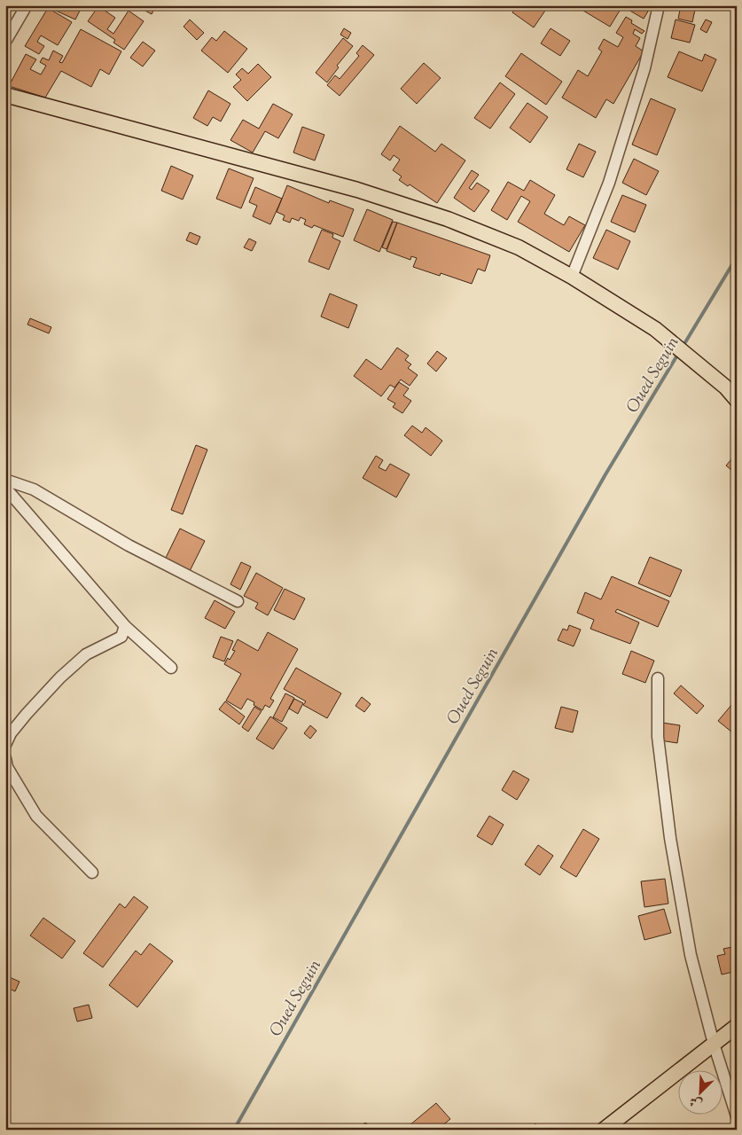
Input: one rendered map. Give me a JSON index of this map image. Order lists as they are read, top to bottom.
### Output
{
  "water": ["Oued Seguin"],
  "north": "bottom left"
}
